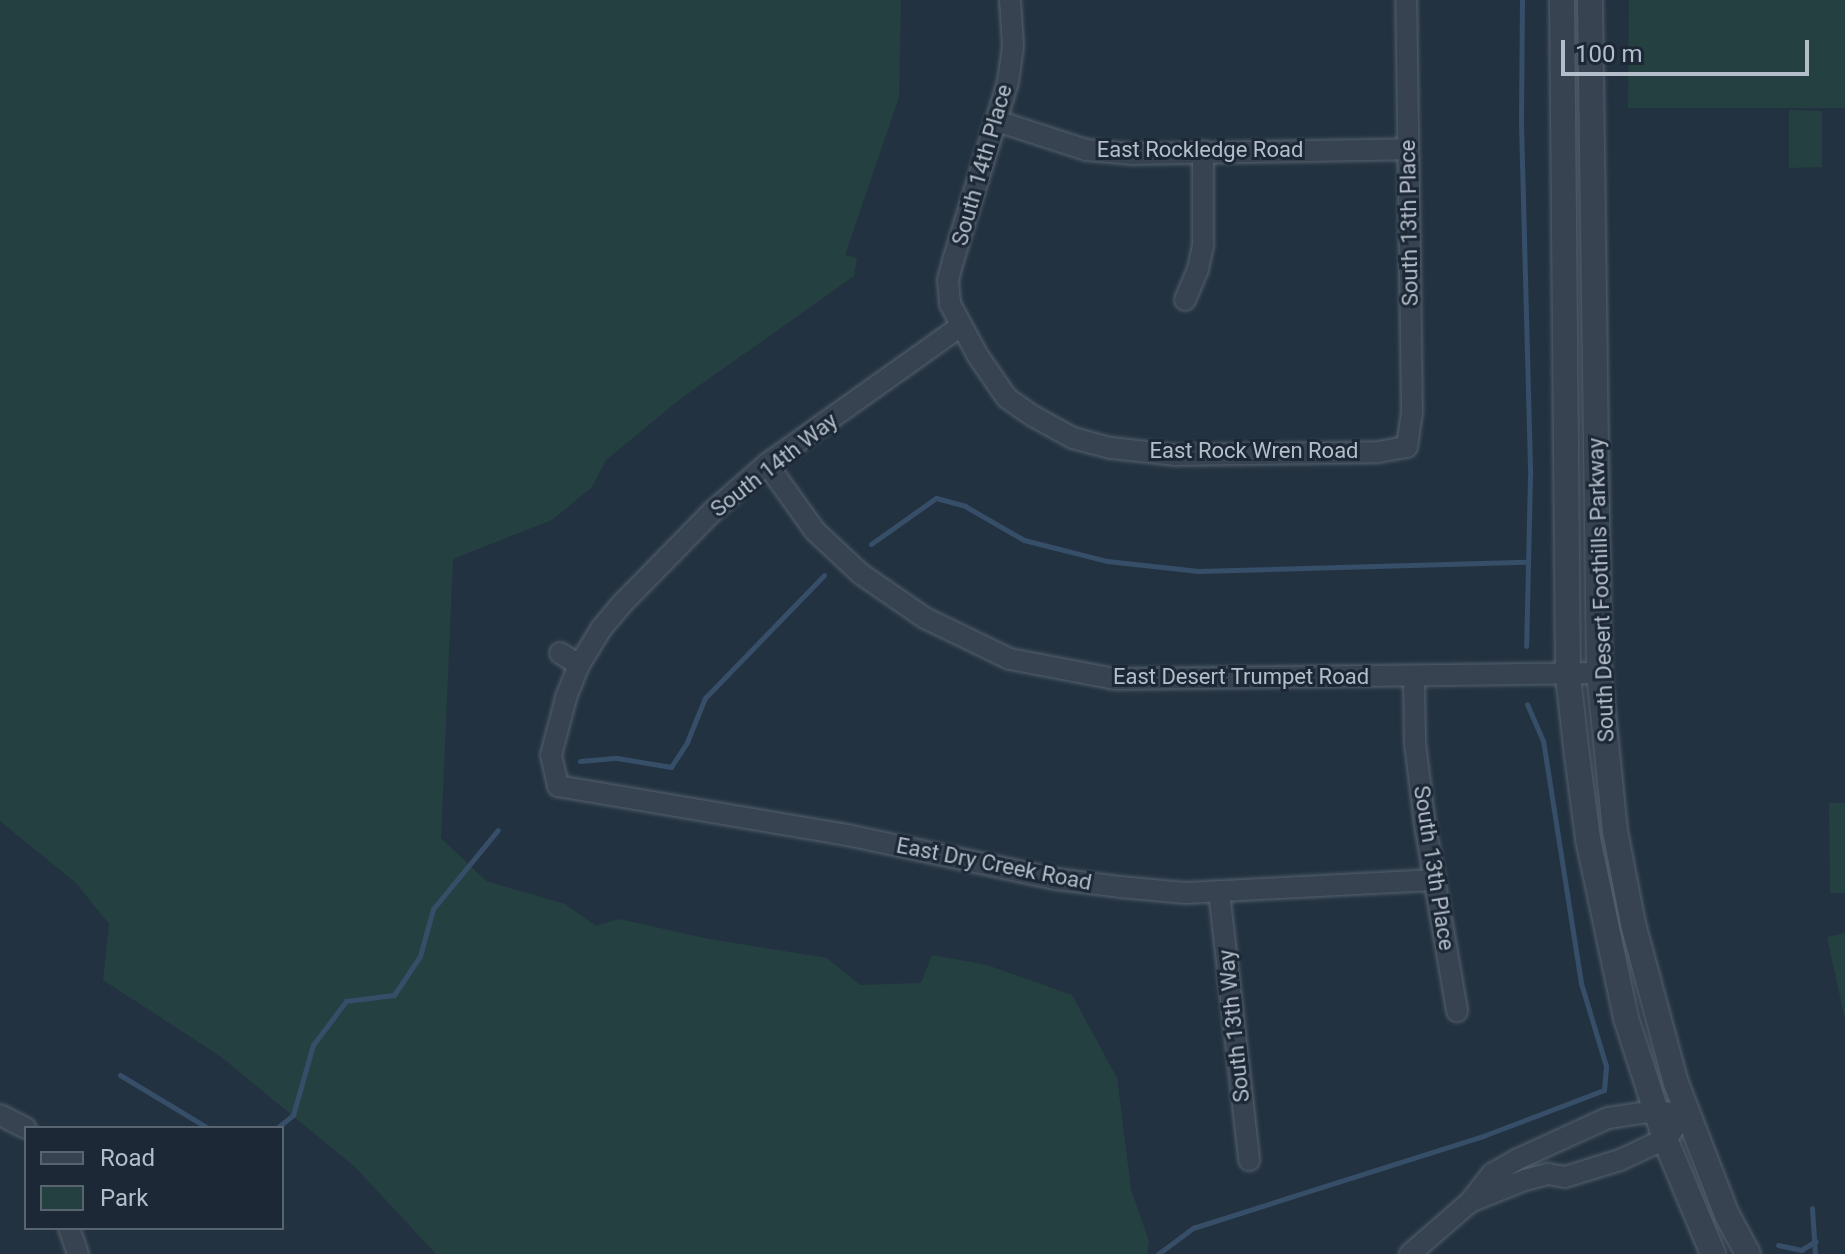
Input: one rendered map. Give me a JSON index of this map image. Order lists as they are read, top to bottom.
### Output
{
  "streets": {
    "street": [
      "East Rockledge Road",
      "South 14th Place",
      "South 13th Place",
      "East Rock Wren Road",
      "South 14th Way",
      "South Desert Foothills Parkway",
      "East Desert Trumpet Road",
      "East Dry Creek Road",
      "South 13th Way"
    ]
  },
  "crossings": [
    ["East Rockledge Road", "South 14th Place"],
    ["East Rockledge Road", "South 13th Place"],
    ["South 14th Place", "East Rock Wren Road"],
    ["South 14th Place", "South 14th Way"],
    ["South 13th Place", "East Rock Wren Road"],
    ["South 13th Place", "East Desert Trumpet Road"],
    ["South 13th Place", "East Dry Creek Road"],
    ["East Rock Wren Road", "South 14th Way"],
    ["South 14th Way", "East Desert Trumpet Road"],
    ["South 14th Way", "East Dry Creek Road"],
    ["South Desert Foothills Parkway", "East Desert Trumpet Road"],
    ["East Dry Creek Road", "South 13th Way"]
  ],
  "legend": ["Road", "Park"],
  "scale_bar": "100 m"
}
